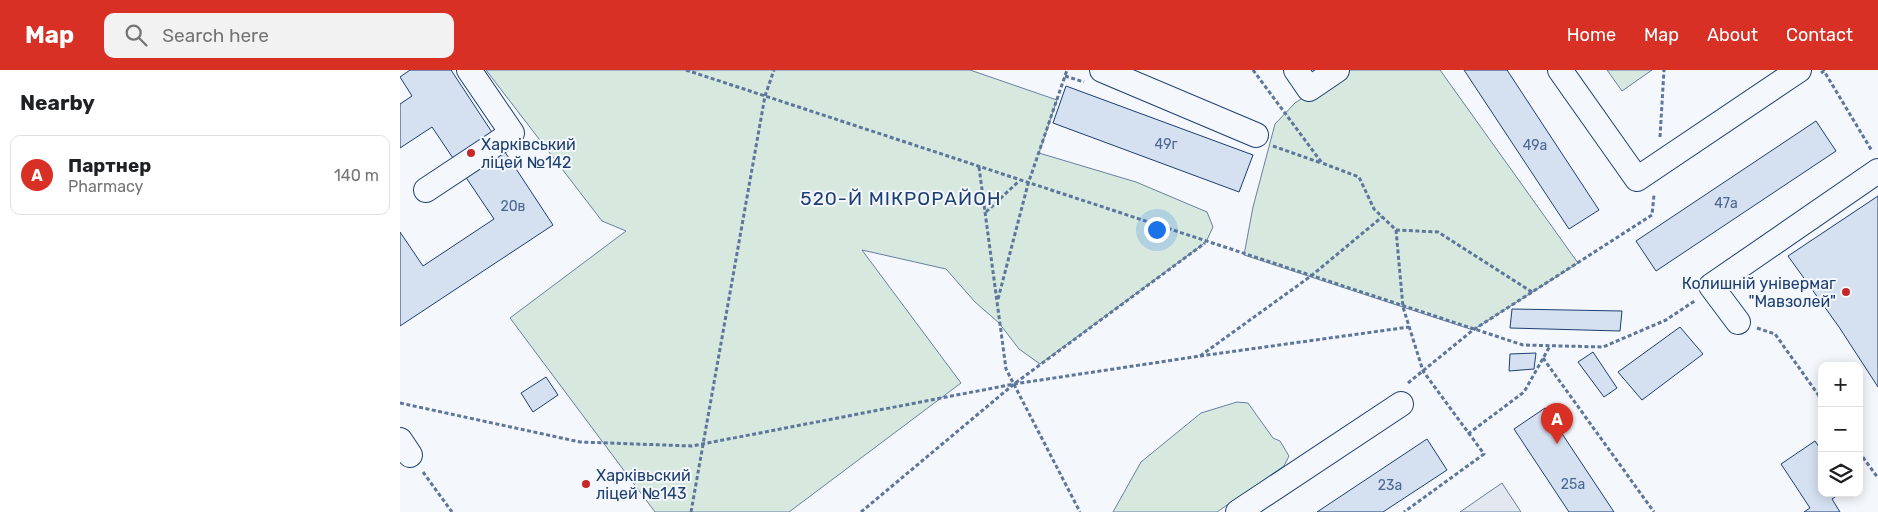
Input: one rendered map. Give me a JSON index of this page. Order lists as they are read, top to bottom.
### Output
{
  "districts": ["520-Й МІКРОРАЙОН"],
  "places": ["Харківський ліцей №142", "Колишній універмаг \"Мавзолей\"", "Харківьский ліцей №143"],
  "house_numbers": [
    "49г",
    "49а",
    "47а",
    "20в",
    "25а",
    "23а"
  ],
  "page": {
    "header": "Map",
    "search": "Search here",
    "nav": [
      "Home",
      "Map",
      "About",
      "Contact"
    ],
    "heading": "Nearby",
    "list": [
      {
        "mark": "A",
        "name": "Партнер",
        "note": "Pharmacy",
        "value": "140 m"
      }
    ],
    "map_buttons": ["+", "−"],
    "pins": "A"
  }
}
